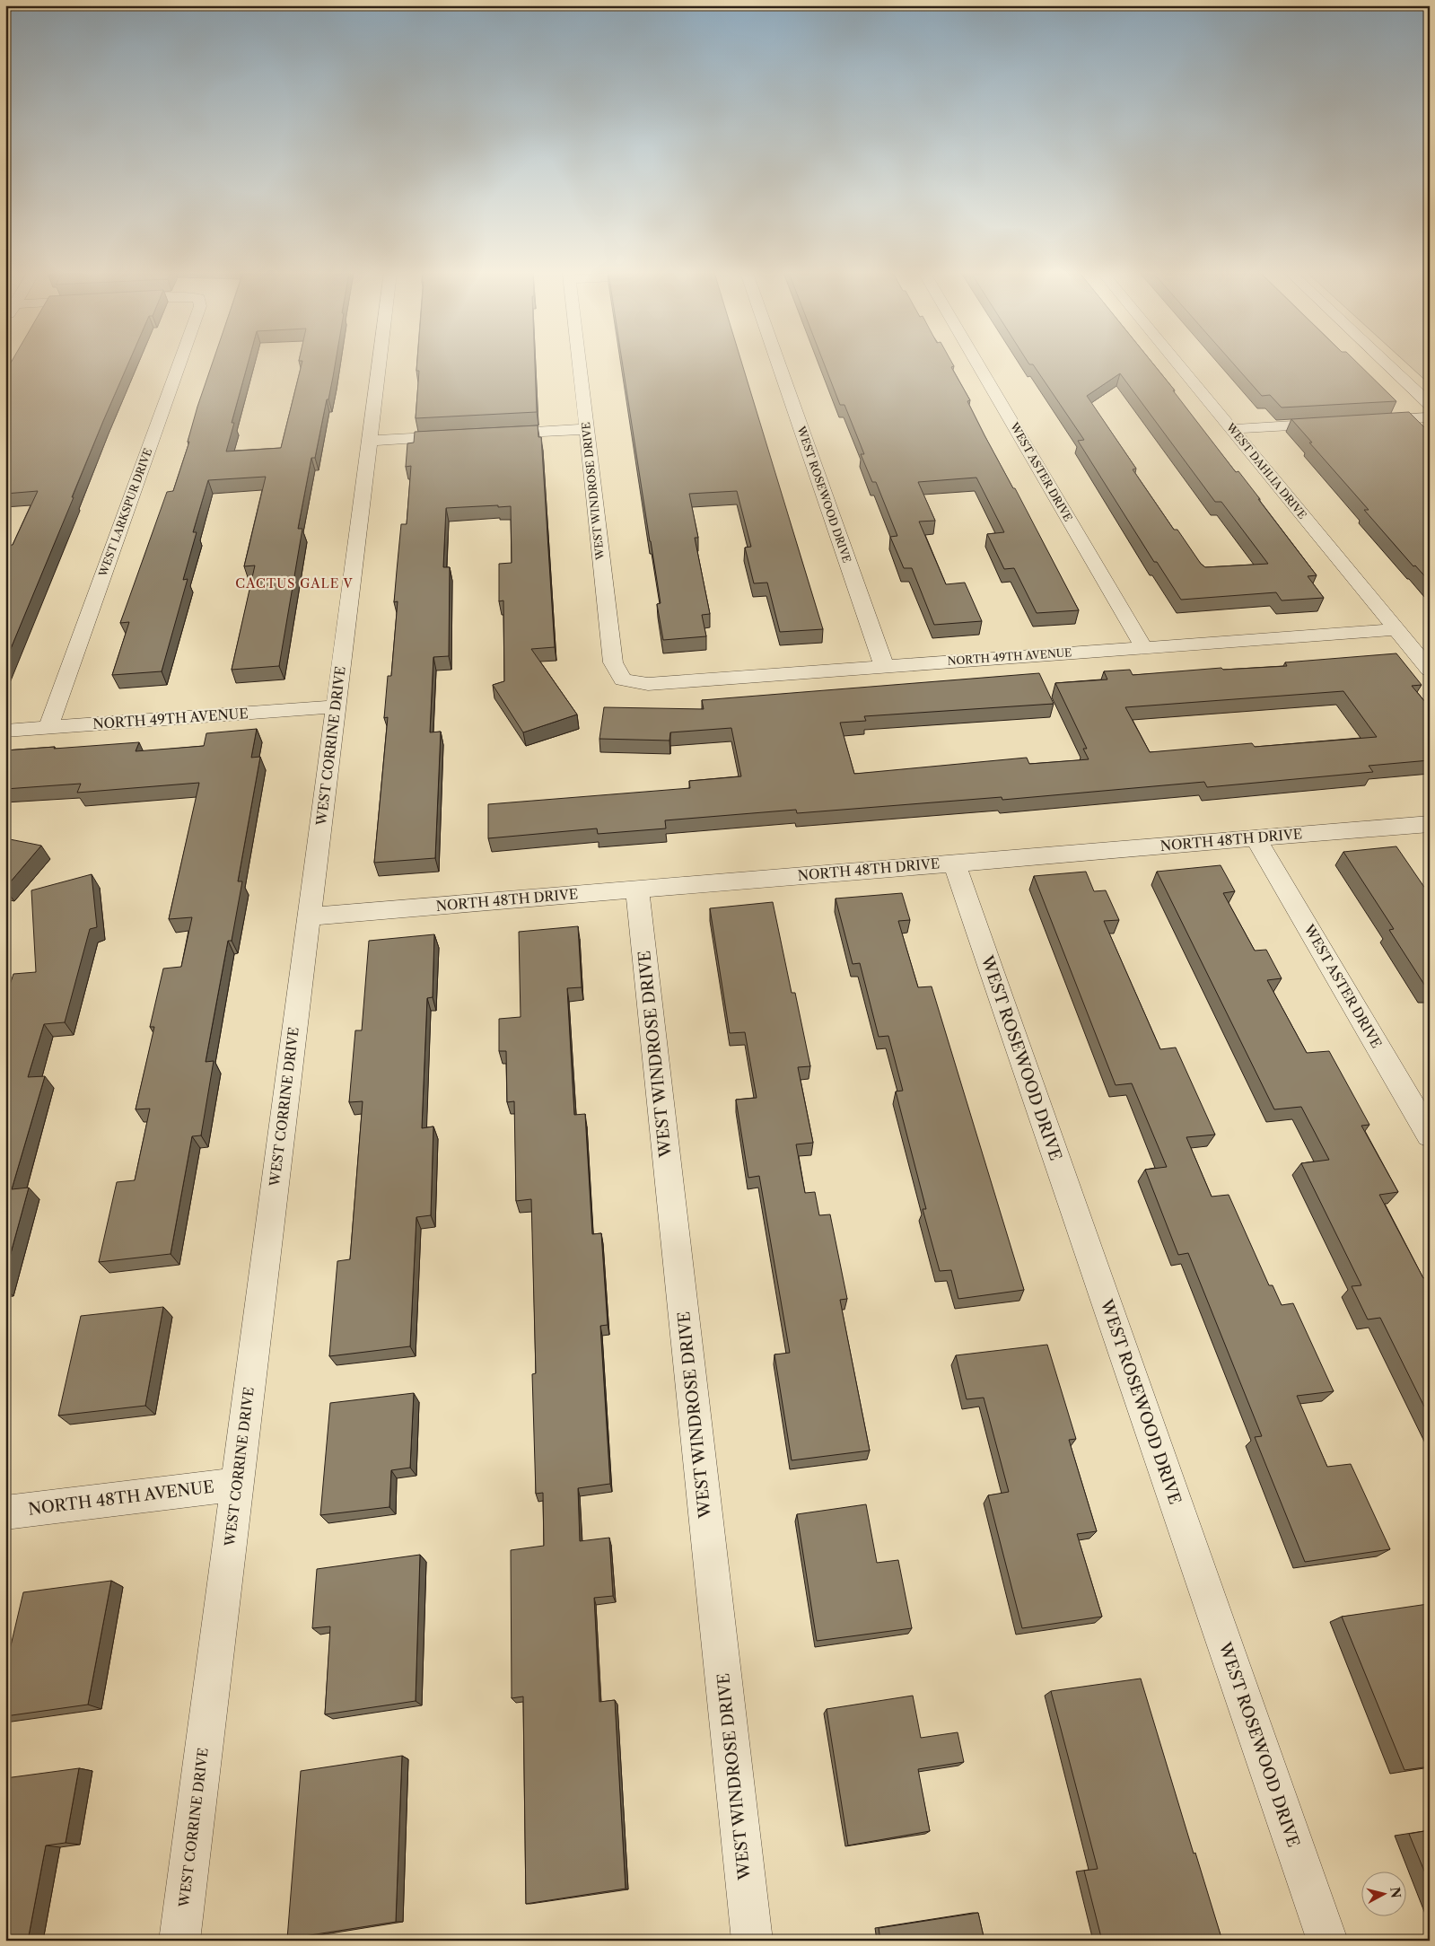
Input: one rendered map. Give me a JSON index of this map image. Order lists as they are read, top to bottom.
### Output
{
  "streets": {
    "street": [
      "WEST DAHLIA DRIVE",
      "WEST ASTER DRIVE",
      "WEST WINDROSE DRIVE",
      "WEST ROSEWOOD DRIVE",
      "WEST LARKSPUR DRIVE",
      "NORTH 49TH AVENUE",
      "WEST CORRINE DRIVE",
      "NORTH 48TH DRIVE",
      "NORTH 48TH AVENUE"
    ]
  },
  "crossings": [
    ["WEST DAHLIA DRIVE", "NORTH 49TH AVENUE"],
    ["WEST ASTER DRIVE", "NORTH 49TH AVENUE"],
    ["WEST ASTER DRIVE", "NORTH 48TH DRIVE"],
    ["WEST WINDROSE DRIVE", "NORTH 49TH AVENUE"],
    ["WEST WINDROSE DRIVE", "NORTH 48TH DRIVE"],
    ["WEST ROSEWOOD DRIVE", "NORTH 49TH AVENUE"],
    ["WEST ROSEWOOD DRIVE", "NORTH 48TH DRIVE"],
    ["WEST LARKSPUR DRIVE", "NORTH 49TH AVENUE"],
    ["NORTH 49TH AVENUE", "WEST CORRINE DRIVE"],
    ["WEST CORRINE DRIVE", "NORTH 48TH DRIVE"],
    ["WEST CORRINE DRIVE", "NORTH 48TH AVENUE"]
  ],
  "districts": ["CACTUS GALE V"],
  "north": "right"
}
